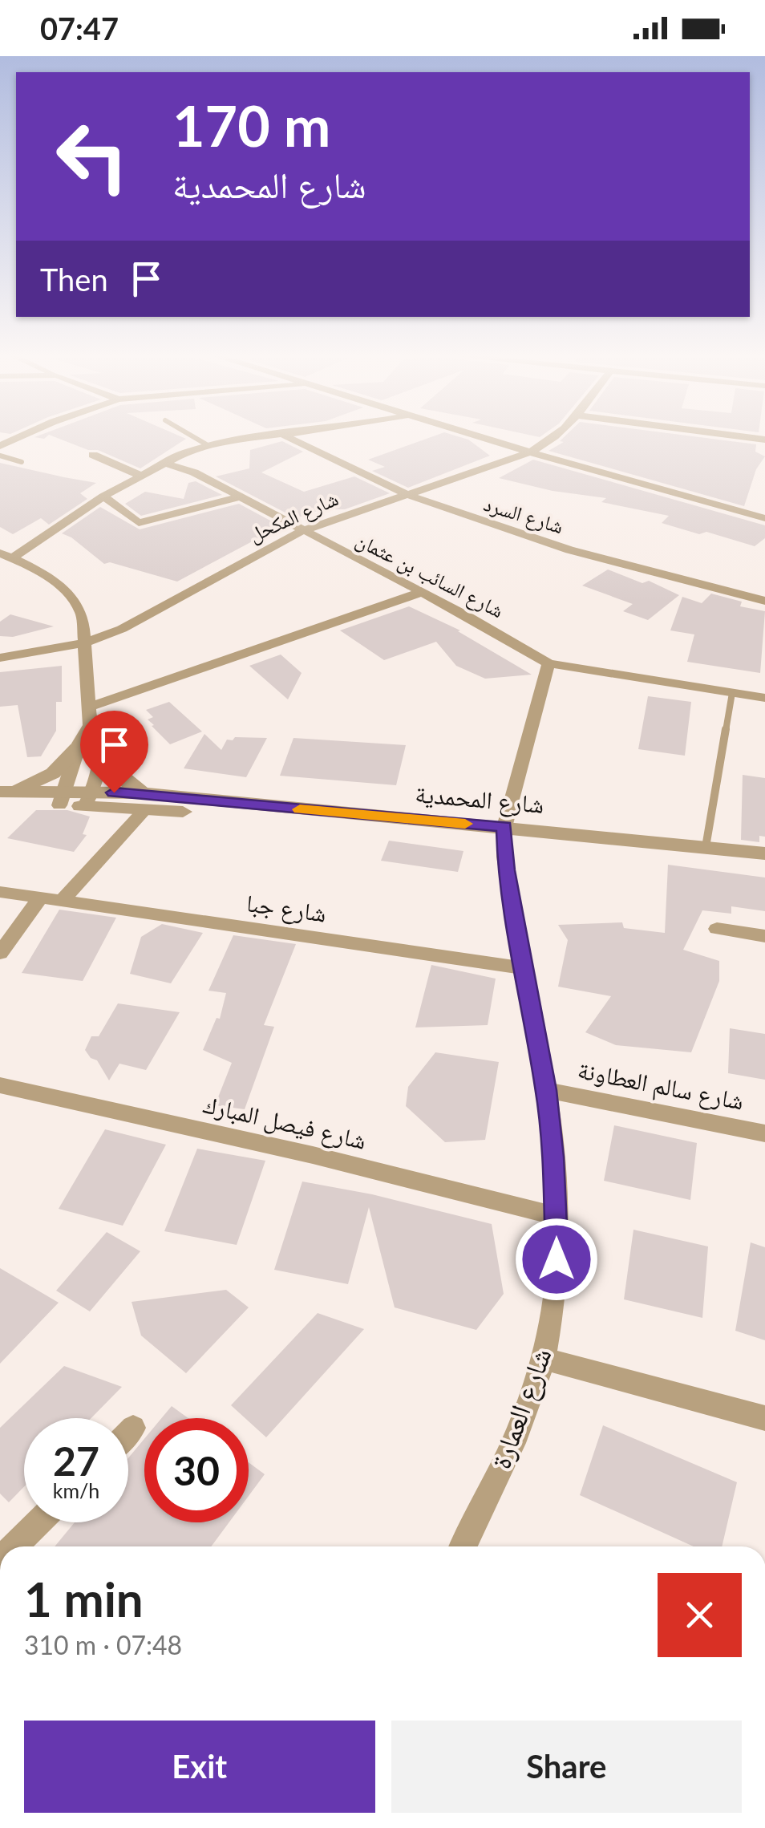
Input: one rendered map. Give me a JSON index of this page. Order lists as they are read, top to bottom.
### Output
{
  "streets": {
    "street": [
      "شارع السرد",
      "شارع المكحل",
      "شارع السائب بن عثمان",
      "شارع المحمدية",
      "شارع جبا",
      "شارع سالم العطاونة",
      "شارع فيصل المبارك",
      "شارع العمارة"
    ]
  },
  "crossings": [
    ["شارع السرد", "شارع المكحل"],
    ["شارع المكحل", "شارع السائب بن عثمان"],
    ["شارع المحمدية", "شارع العمارة"],
    ["شارع جبا", "شارع العمارة"],
    ["شارع سالم العطاونة", "شارع العمارة"],
    ["شارع فيصل المبارك", "شارع العمارة"]
  ],
  "page": {
    "status": "07:47",
    "turn": ["170 m", "شارع المحمدية"],
    "then": "Then",
    "speed": "27 km/h",
    "limit": "30",
    "heading": ["1 min", "310 m · 07:48"],
    "buttons": ["Exit", "Share"]
  }
}
